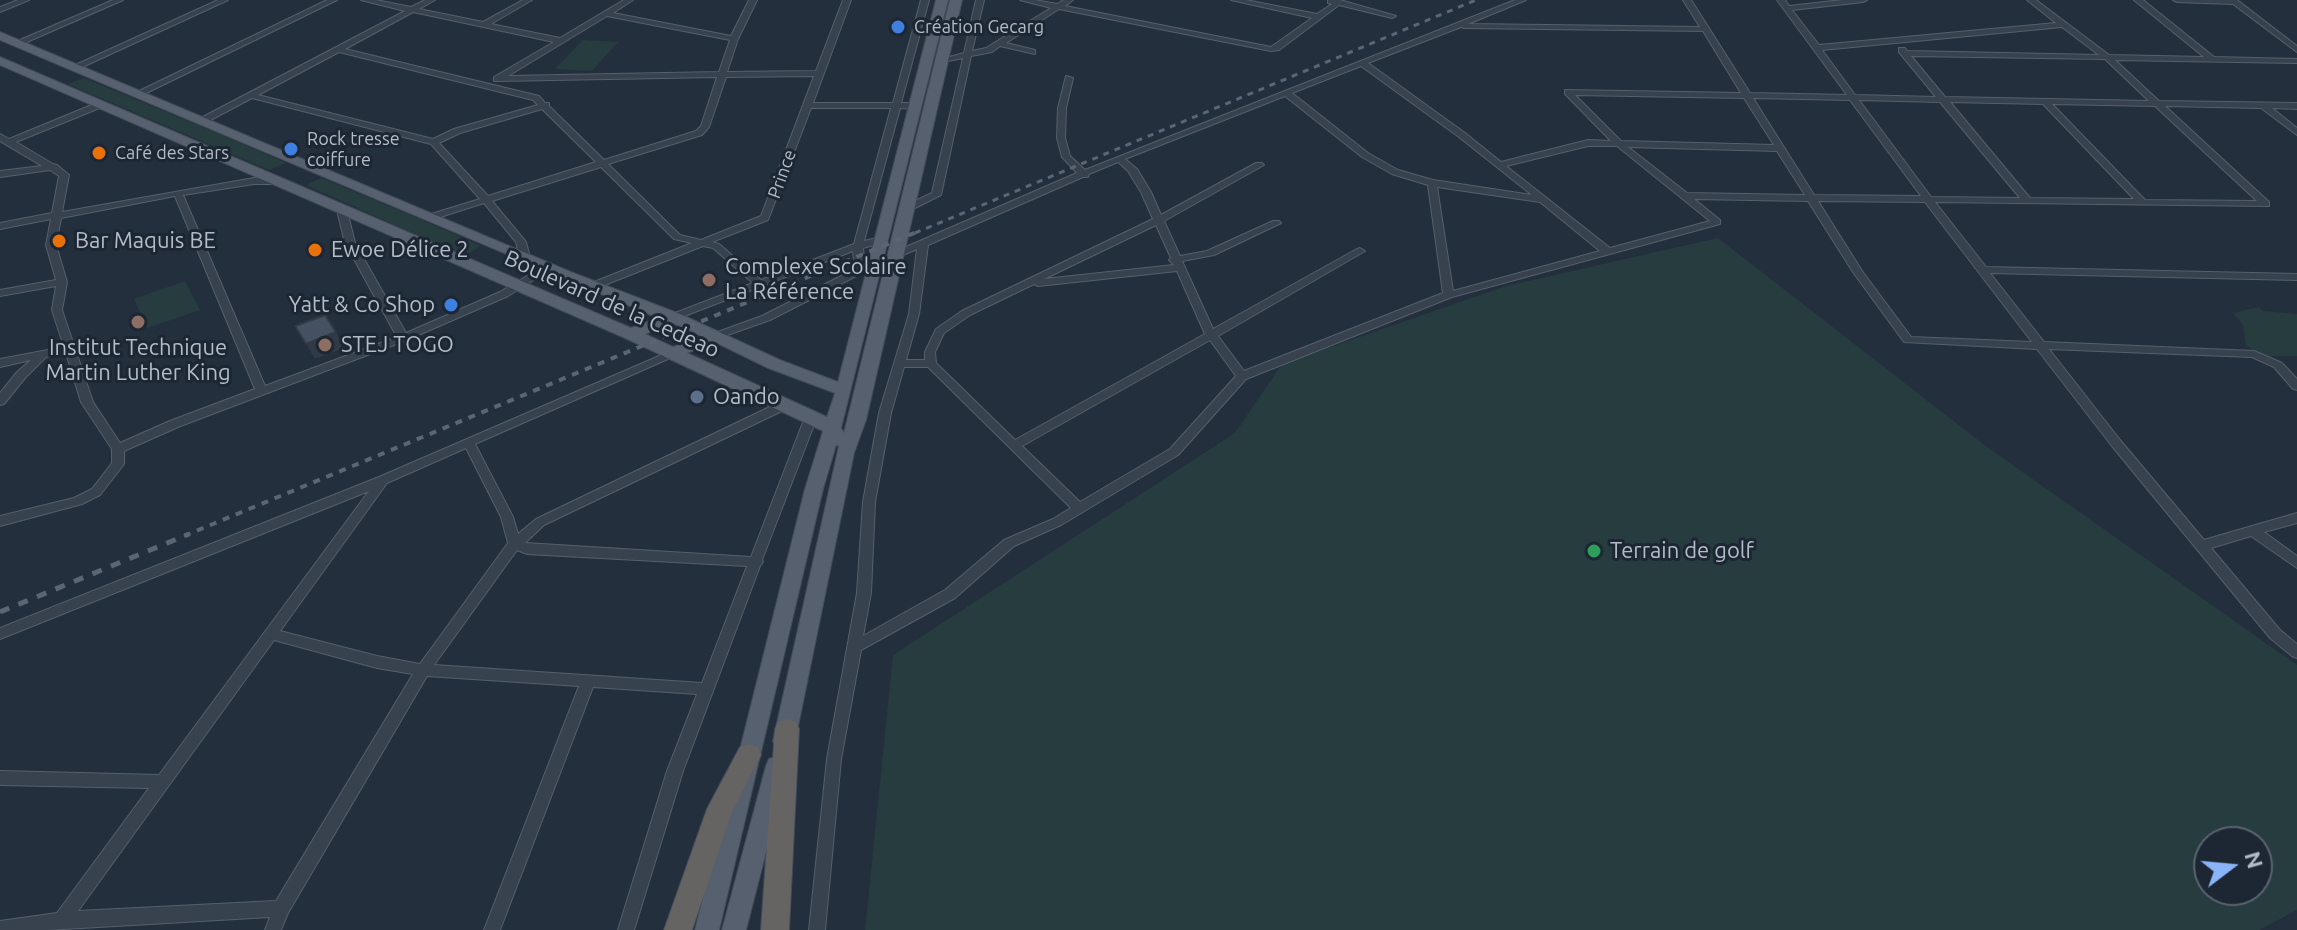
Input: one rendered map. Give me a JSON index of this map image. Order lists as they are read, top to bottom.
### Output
{
  "streets": {
    "main road": ["Boulevard de la Cedeao"],
    "street": ["Prince"]
  },
  "crossings": [
    ["Prince", "Boulevard de la Cedeao"]
  ],
  "places": [
    "Création Gecarg",
    "Rock tresse coiffure",
    "Café des Stars",
    "Bar Maquis BE",
    "Ewoe Délice 2",
    "Complexe Scolaire La Référence",
    "Yatt & Co Shop",
    "Institut Technique Martin Luther King",
    "STEJ TOGO",
    "Oando",
    "Terrain de golf"
  ],
  "north": "right"
}
